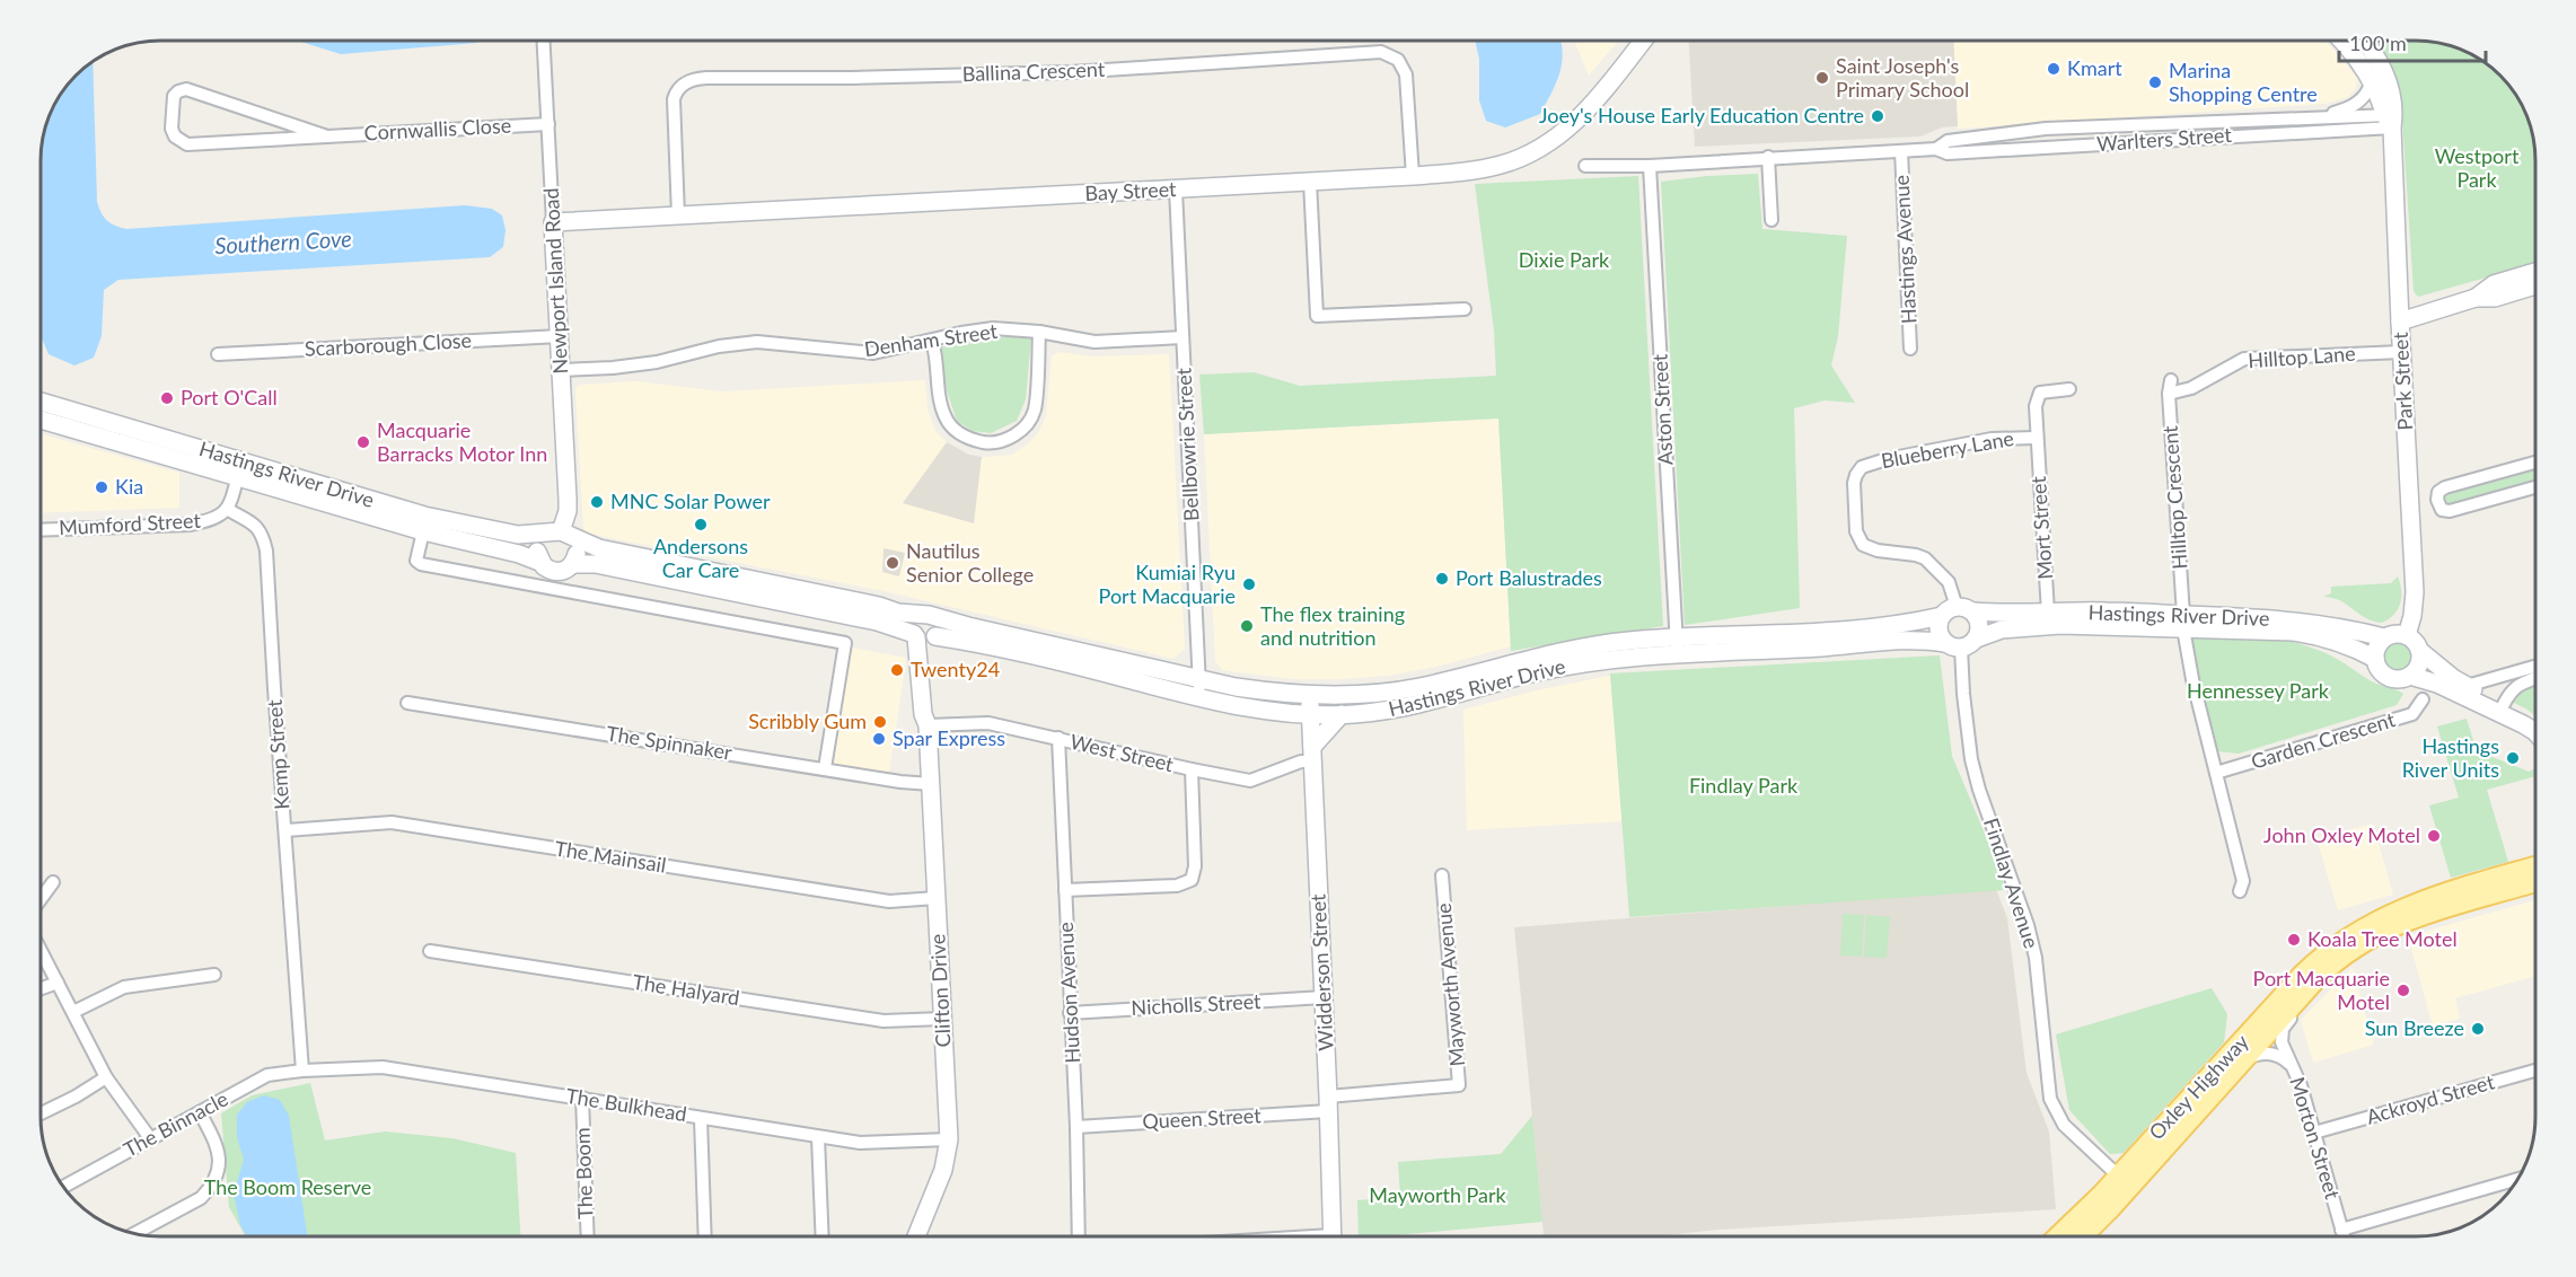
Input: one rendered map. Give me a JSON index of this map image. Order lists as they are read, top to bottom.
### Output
{
  "streets": {
    "main road": [
      "Bay Street",
      "Newport Island Road",
      "Park Street",
      "Hastings River Drive",
      "Widderson Street",
      "Clifton Drive",
      "Oxley Highway"
    ],
    "street": [
      "Ballina Crescent",
      "Cornwallis Close",
      "Warlters Street",
      "Hastings Avenue",
      "Denham Street",
      "Scarborough Close",
      "Hilltop Lane",
      "Aston Street",
      "Bellbowrie Street",
      "Blueberry Lane",
      "Hilltop Crescent",
      "Mumford Street",
      "Mort Street",
      "Garden Crescent",
      "The Spinnaker",
      "West Street",
      "Kemp Street",
      "The Mainsail",
      "Findlay Avenue",
      "Mayworth Avenue",
      "The Halyard",
      "Hudson Avenue",
      "Nicholls Street",
      "Ackroyd Street",
      "The Bulkhead",
      "Queen Street",
      "The Binnacle",
      "Morton Street",
      "The Boom"
    ]
  },
  "crossings": [
    ["Ballina Crescent", "Bay Street"],
    ["Cornwallis Close", "Newport Island Road"],
    ["Warlters Street", "Hastings Avenue"],
    ["Warlters Street", "Park Street"],
    ["Warlters Street", "Aston Street"],
    ["Bay Street", "Newport Island Road"],
    ["Bay Street", "Bellbowrie Street"],
    ["Newport Island Road", "Denham Street"],
    ["Newport Island Road", "Scarborough Close"],
    ["Newport Island Road", "Hastings River Drive"],
    ["Denham Street", "Bellbowrie Street"],
    ["Hilltop Lane", "Park Street"],
    ["Hilltop Lane", "Hilltop Crescent"],
    ["Park Street", "Hastings River Drive"],
    ["Aston Street", "Hastings River Drive"],
    ["Bellbowrie Street", "Hastings River Drive"],
    ["Blueberry Lane", "Hastings River Drive"],
    ["Blueberry Lane", "Mort Street"],
    ["Hastings River Drive", "Hilltop Crescent"],
    ["Hastings River Drive", "Mort Street"],
    ["Hastings River Drive", "Findlay Avenue"],
    ["Hastings River Drive", "Widderson Street"],
    ["Hastings River Drive", "Clifton Drive"],
    ["Mumford Street", "Kemp Street"],
    ["The Spinnaker", "Clifton Drive"],
    ["West Street", "Widderson Street"],
    ["West Street", "Clifton Drive"],
    ["West Street", "Hudson Avenue"],
    ["Kemp Street", "The Mainsail"],
    ["Kemp Street", "The Bulkhead"],
    ["Kemp Street", "The Binnacle"],
    ["The Mainsail", "Clifton Drive"],
    ["Findlay Avenue", "Oxley Highway"],
    ["Widderson Street", "Mayworth Avenue"],
    ["Widderson Street", "Nicholls Street"],
    ["Widderson Street", "Queen Street"],
    ["Mayworth Avenue", "Queen Street"],
    ["The Halyard", "Clifton Drive"],
    ["Clifton Drive", "The Bulkhead"],
    ["Hudson Avenue", "Nicholls Street"],
    ["Hudson Avenue", "Queen Street"],
    ["Oxley Highway", "Morton Street"],
    ["Ackroyd Street", "Morton Street"],
    ["The Bulkhead", "The Binnacle"],
    ["The Bulkhead", "The Boom"]
  ],
  "water": ["Southern Cove"],
  "parks": [
    "Westport Park",
    "Dixie Park",
    "Hennessey Park",
    "Findlay Park",
    "The Boom Reserve",
    "Mayworth Park"
  ],
  "places": [
    "Kmart",
    "Saint Joseph's Primary School",
    "Marina Shopping Centre",
    "Joey's House Early Education Centre",
    "Port O'Call",
    "Macquarie Barracks Motor Inn",
    "Kia",
    "MNC Solar Power",
    "Andersons Car Care",
    "Nautilus Senior College",
    "Port Balustrades",
    "Kumiai Ryu Port Macquarie",
    "The flex training and nutrition",
    "Twenty24",
    "Scribbly Gum",
    "Spar Express",
    "Hastings River Units",
    "John Oxley Motel",
    "Koala Tree Motel",
    "Port Macquarie Motel",
    "Sun Breeze"
  ],
  "scale_bar": "100 m"
}
